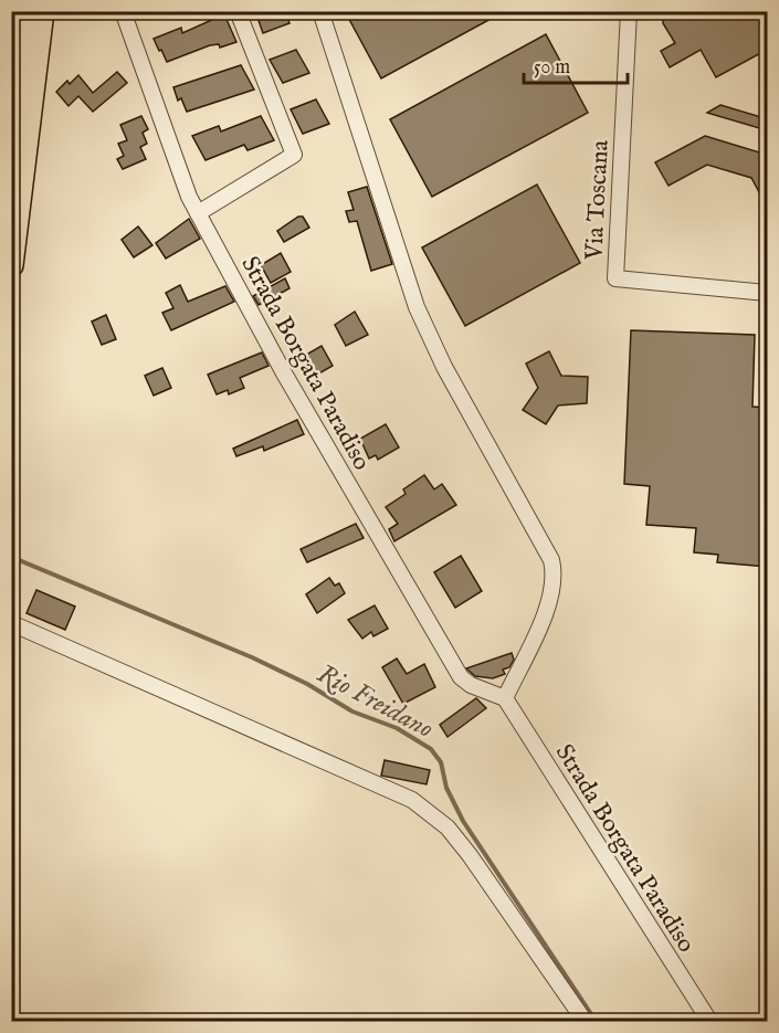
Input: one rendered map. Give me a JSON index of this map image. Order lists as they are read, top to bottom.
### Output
{
  "streets": {
    "street": ["Via Toscana", "Strada Borgata Paradiso"]
  },
  "water": ["Rio Freidano"],
  "scale_bar": "50 m"
}
